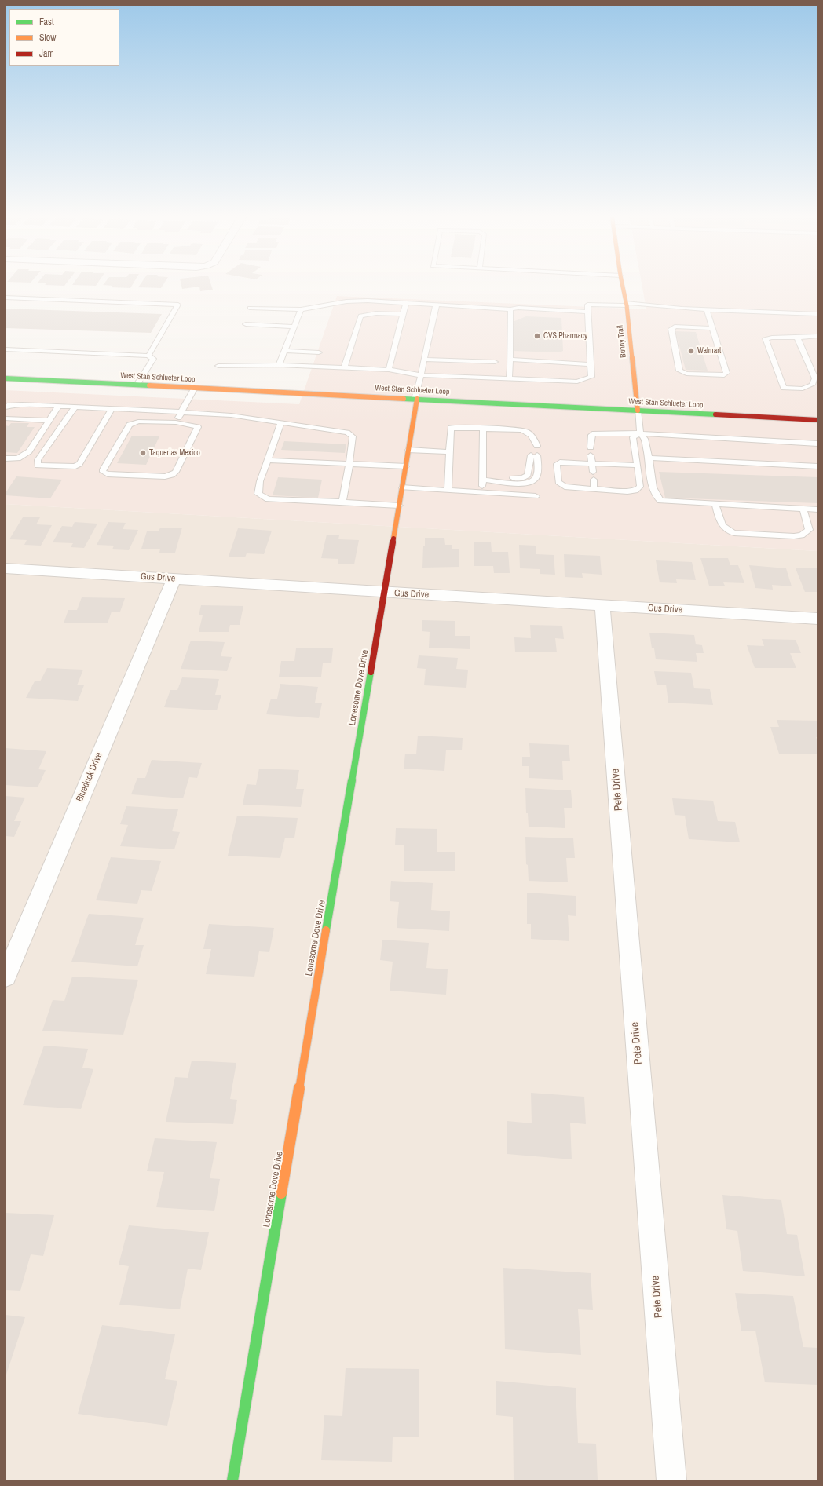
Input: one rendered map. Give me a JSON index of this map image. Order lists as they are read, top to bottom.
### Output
{
  "streets": {
    "street": [
      "Bunny Trail",
      "West Stan Schlueter Loop",
      "Gus Drive",
      "Lonesome Dove Drive",
      "Blueduck Drive",
      "Pete Drive"
    ]
  },
  "crossings": [
    ["Bunny Trail", "West Stan Schlueter Loop"],
    ["West Stan Schlueter Loop", "Lonesome Dove Drive"],
    ["Gus Drive", "Lonesome Dove Drive"],
    ["Gus Drive", "Blueduck Drive"],
    ["Gus Drive", "Pete Drive"]
  ],
  "places": ["CVS Pharmacy", "Walmart", "Taquerias Mexico"],
  "legend": ["Fast", "Slow", "Jam"]
}
